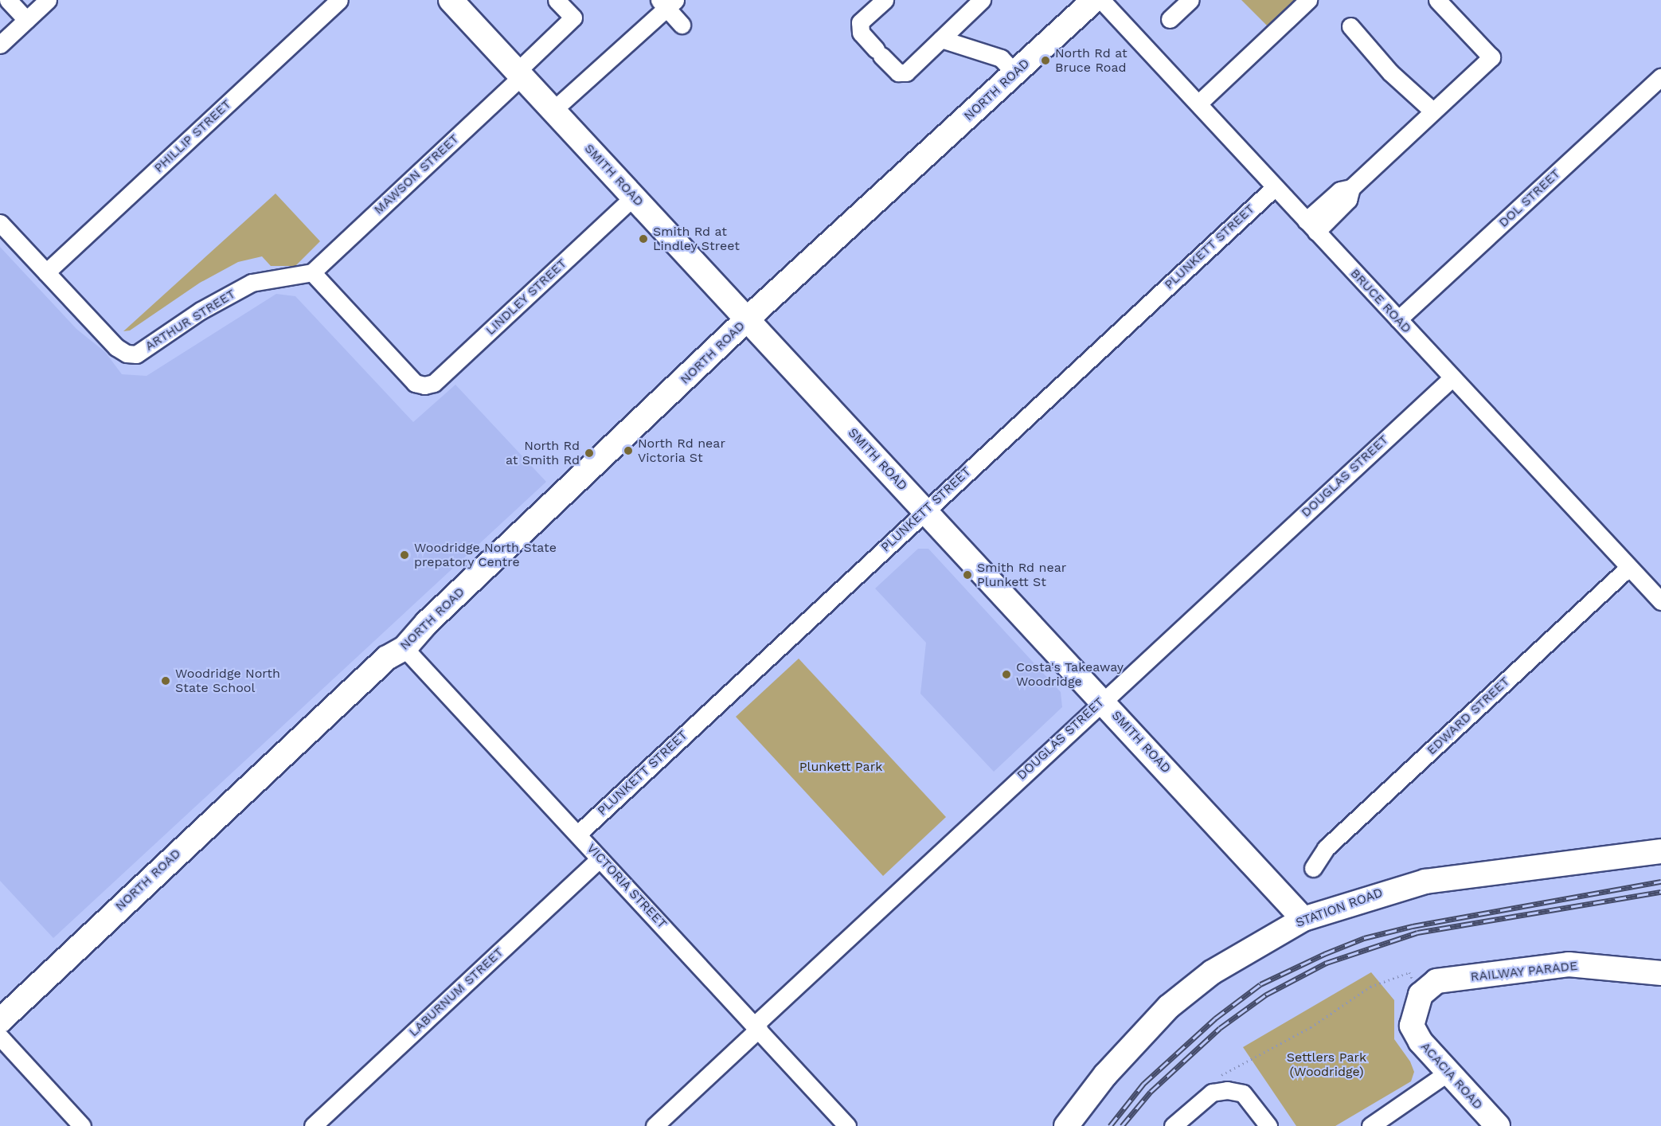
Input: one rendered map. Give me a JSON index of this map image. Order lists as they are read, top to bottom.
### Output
{
  "streets": {
    "street": [
      "NORTH ROAD",
      "PHILLIP STREET",
      "MAWSON STREET",
      "SMITH ROAD",
      "DOL STREET",
      "PLUNKETT STREET",
      "LINDLEY STREET",
      "BRUCE ROAD",
      "ARTHUR STREET",
      "DOUGLAS STREET",
      "EDWARD STREET",
      "VICTORIA STREET",
      "STATION ROAD",
      "RAILWAY PARADE",
      "LABURNUM STREET",
      "ACACIA ROAD"
    ]
  },
  "crossings": [
    ["NORTH ROAD", "SMITH ROAD"],
    ["NORTH ROAD", "VICTORIA STREET"],
    ["PHILLIP STREET", "ARTHUR STREET"],
    ["MAWSON STREET", "SMITH ROAD"],
    ["MAWSON STREET", "LINDLEY STREET"],
    ["MAWSON STREET", "ARTHUR STREET"],
    ["SMITH ROAD", "PLUNKETT STREET"],
    ["SMITH ROAD", "LINDLEY STREET"],
    ["SMITH ROAD", "DOUGLAS STREET"],
    ["SMITH ROAD", "STATION ROAD"],
    ["DOL STREET", "BRUCE ROAD"],
    ["PLUNKETT STREET", "BRUCE ROAD"],
    ["PLUNKETT STREET", "VICTORIA STREET"],
    ["LINDLEY STREET", "ARTHUR STREET"],
    ["BRUCE ROAD", "DOUGLAS STREET"],
    ["BRUCE ROAD", "EDWARD STREET"],
    ["DOUGLAS STREET", "VICTORIA STREET"],
    ["VICTORIA STREET", "LABURNUM STREET"],
    ["RAILWAY PARADE", "ACACIA ROAD"]
  ],
  "parks": ["Plunkett Park", "Settlers Park (Woodridge)"],
  "places": [
    "North Rd at Bruce Road",
    "Smith Rd at Lindley Street",
    "North Rd near Victoria St",
    "North Rd at Smith Rd",
    "Woodridge North State prepatory Centre",
    "Smith Rd near Plunkett St",
    "Costa's Takeaway Woodridge",
    "Woodridge North State School"
  ]
}
